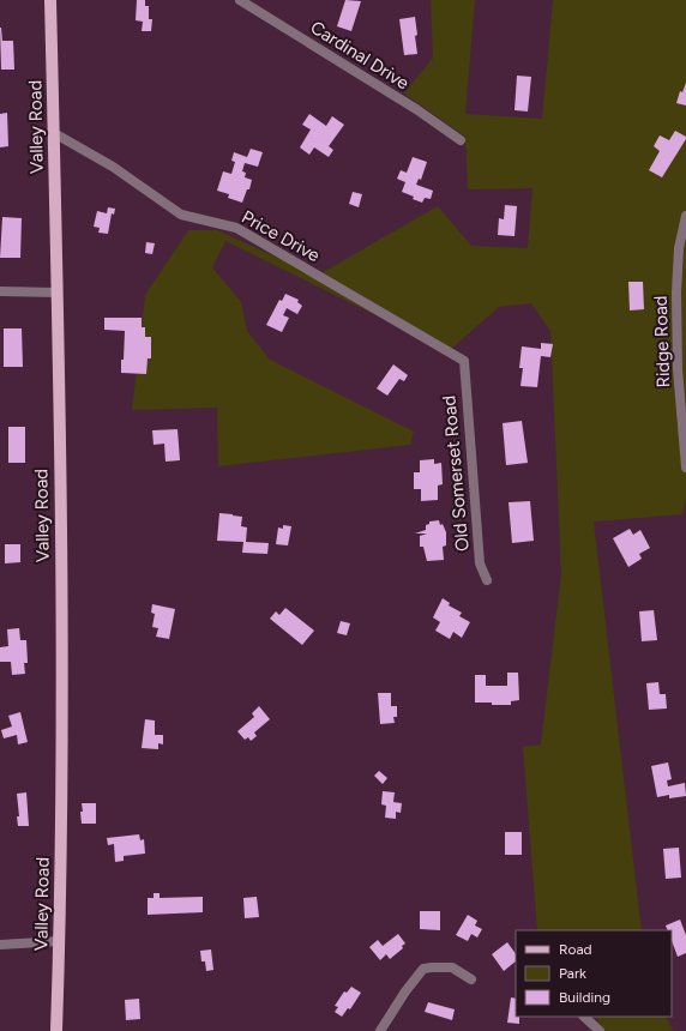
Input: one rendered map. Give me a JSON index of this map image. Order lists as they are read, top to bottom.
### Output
{
  "streets": {
    "main road": ["Valley Road"],
    "street": [
      "Cardinal Drive",
      "Price Drive",
      "Ridge Road",
      "Old Somerset Road"
    ]
  },
  "crossings": [
    ["Valley Road", "Price Drive"],
    ["Price Drive", "Old Somerset Road"]
  ],
  "legend": ["Road", "Park", "Building"]
}
